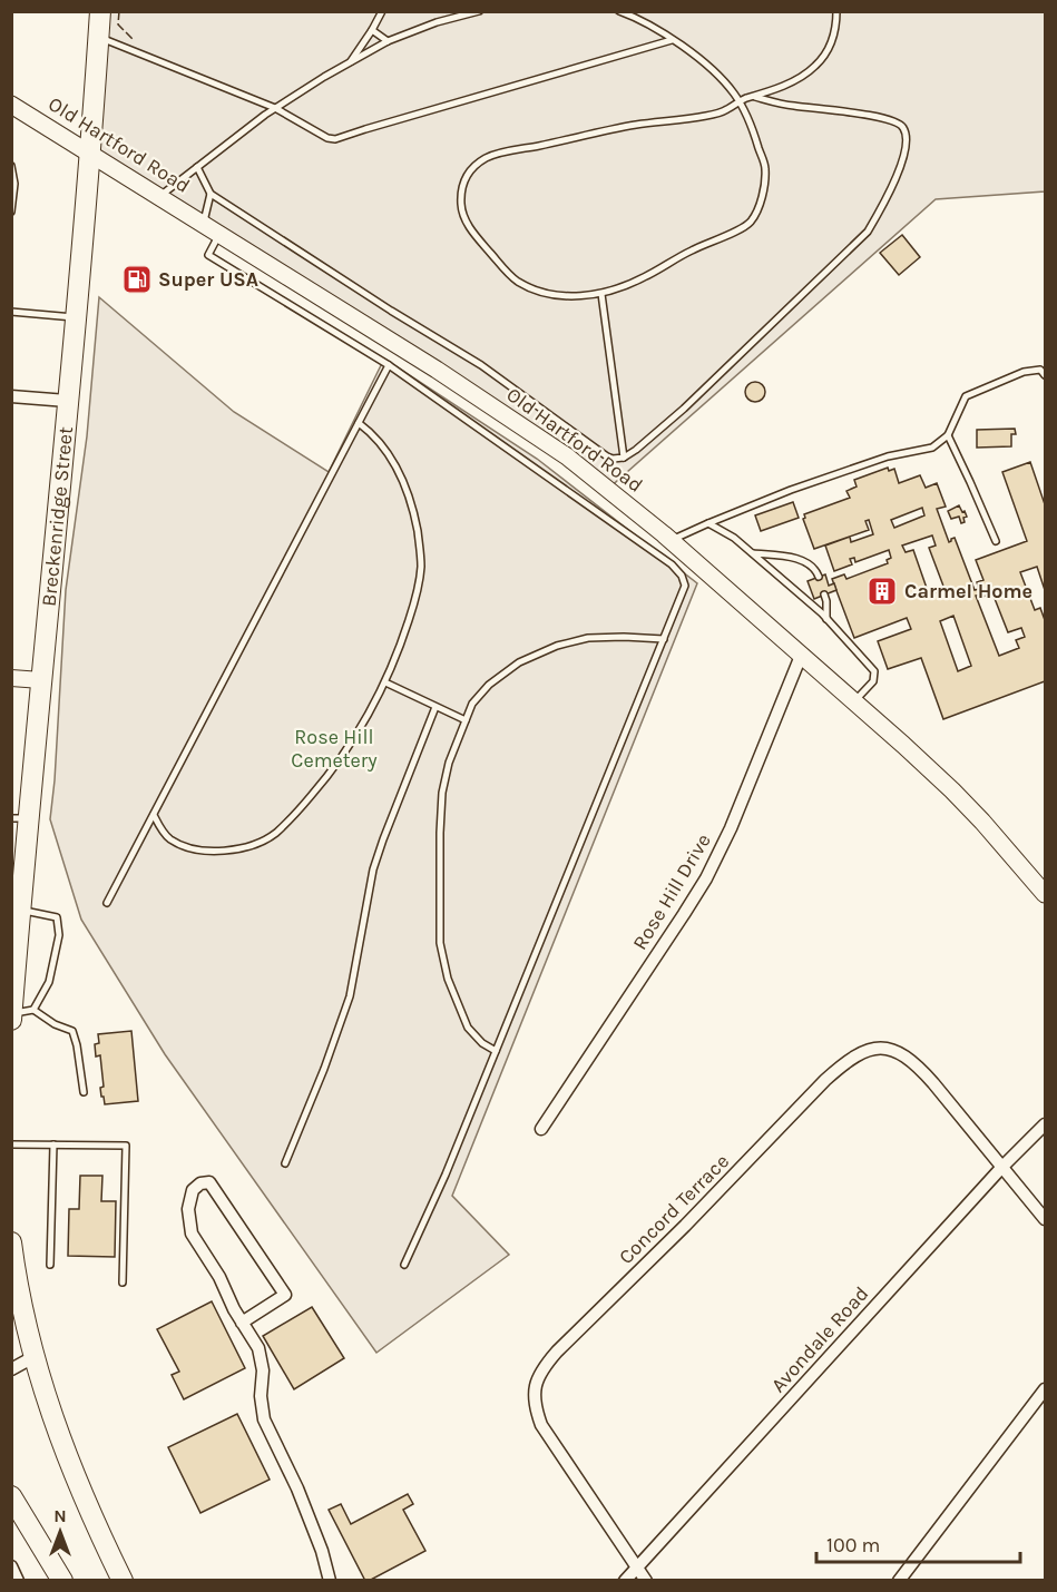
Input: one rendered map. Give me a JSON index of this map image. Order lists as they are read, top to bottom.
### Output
{
  "streets": {
    "main road": ["Old Hartford Road", "Breckenridge Street"],
    "street": ["Rose Hill Drive", "Concord Terrace", "Avondale Road"]
  },
  "crossings": [
    ["Old Hartford Road", "Breckenridge Street"],
    ["Old Hartford Road", "Rose Hill Drive"],
    ["Concord Terrace", "Avondale Road"]
  ],
  "parks": ["Rose Hill Cemetery"],
  "places": {
    "fuel station": ["Super USA"],
    "building": ["Carmel Home"]
  },
  "scale_bar": "100 m",
  "north": "top"
}
